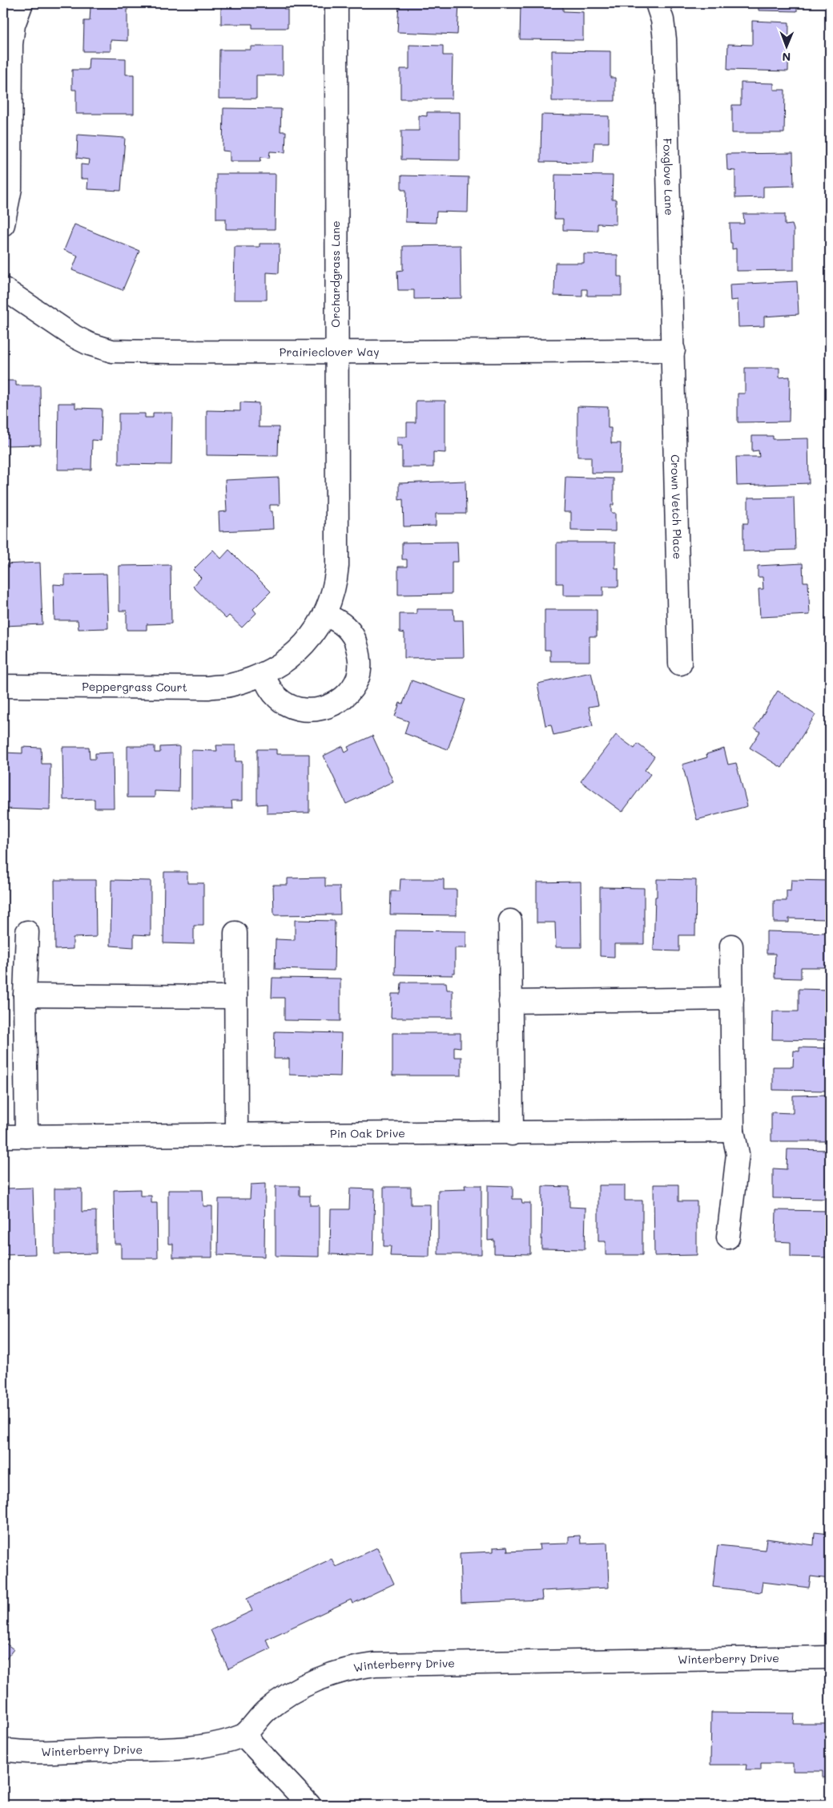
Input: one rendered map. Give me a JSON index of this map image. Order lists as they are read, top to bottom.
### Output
{
  "streets": {
    "street": [
      "Foxglove Lane",
      "Orchardgrass Lane",
      "Prairieclover Way",
      "Crown Vetch Place",
      "Peppergrass Court",
      "Pin Oak Drive",
      "Winterberry Drive"
    ]
  },
  "crossings": [
    ["Foxglove Lane", "Prairieclover Way"],
    ["Foxglove Lane", "Crown Vetch Place"],
    ["Orchardgrass Lane", "Prairieclover Way"],
    ["Orchardgrass Lane", "Peppergrass Court"],
    ["Prairieclover Way", "Crown Vetch Place"]
  ],
  "north": "bottom"
}
